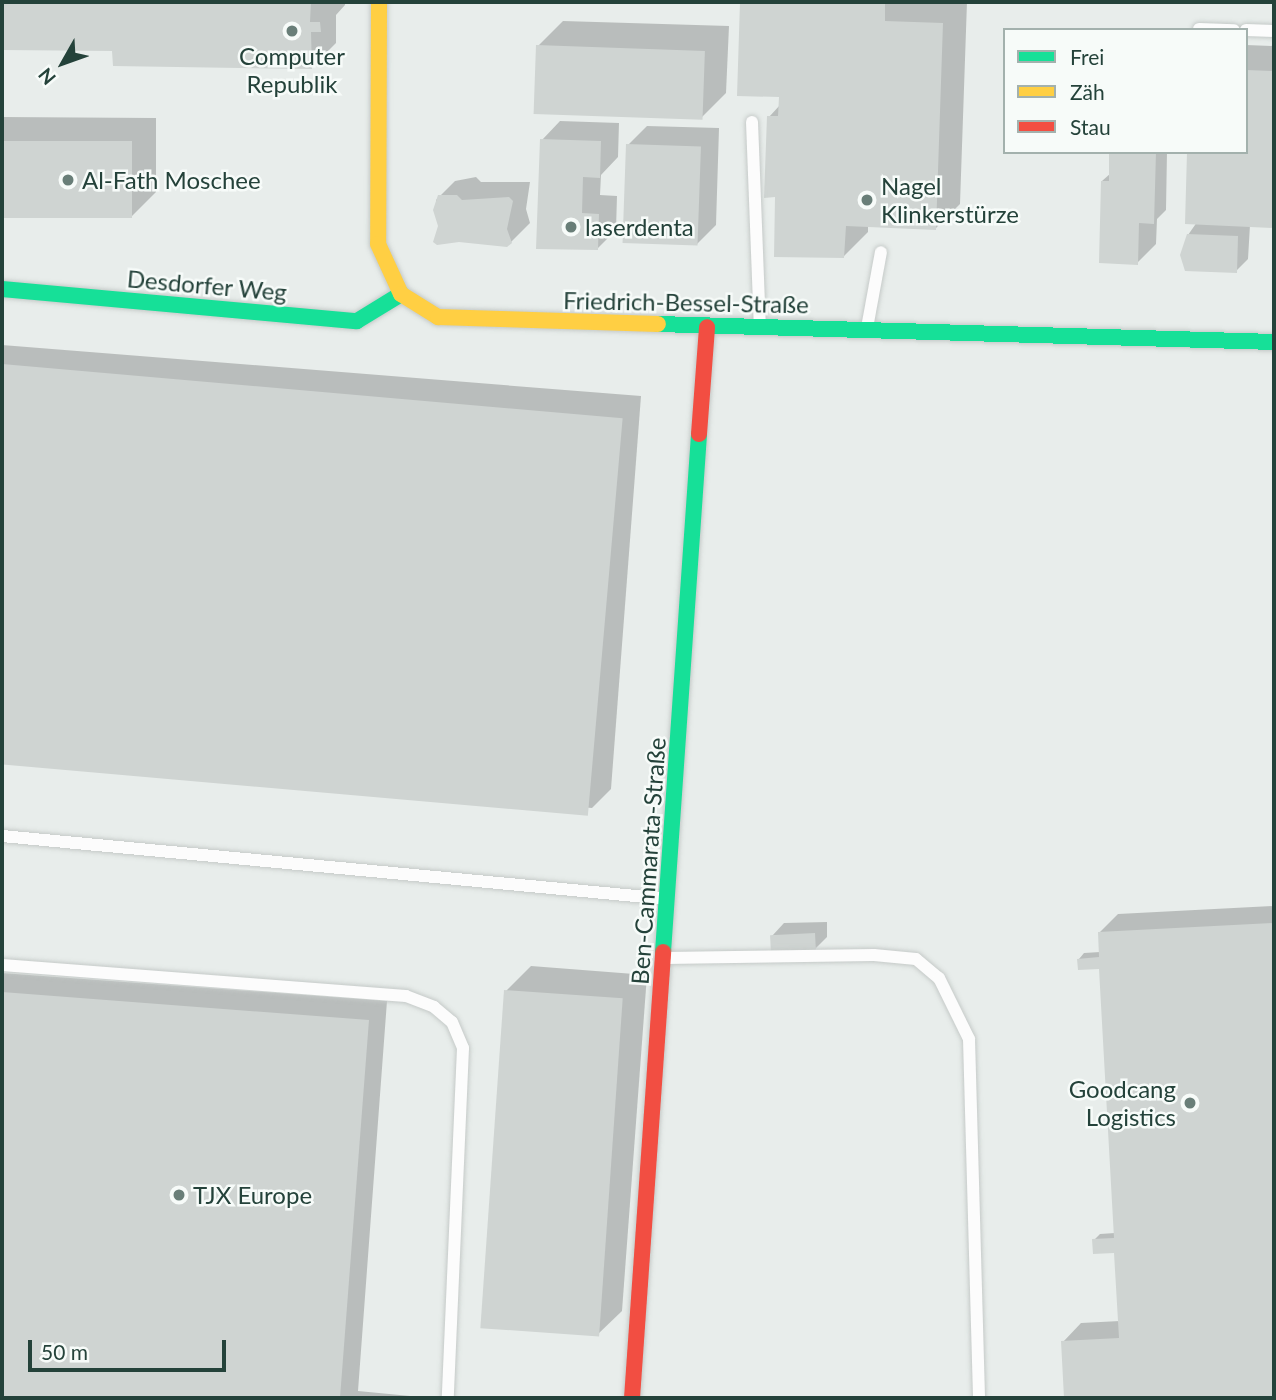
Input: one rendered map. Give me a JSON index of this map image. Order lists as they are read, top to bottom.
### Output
{
  "streets": {
    "street": ["Desdorfer Weg", "Friedrich-Bessel-Straße", "Ben-Cammarata-Straße"]
  },
  "crossings": [
    ["Desdorfer Weg", "Friedrich-Bessel-Straße"],
    ["Friedrich-Bessel-Straße", "Ben-Cammarata-Straße"]
  ],
  "places": [
    "Computer Republik",
    "Al-Fath Moschee",
    "Nagel Klinkerstürze",
    "laserdenta",
    "Goodcang Logistics",
    "TJX Europe"
  ],
  "legend": ["Frei", "Zäh", "Stau"],
  "scale_bar": "50 m",
  "north": "bottom left"
}
